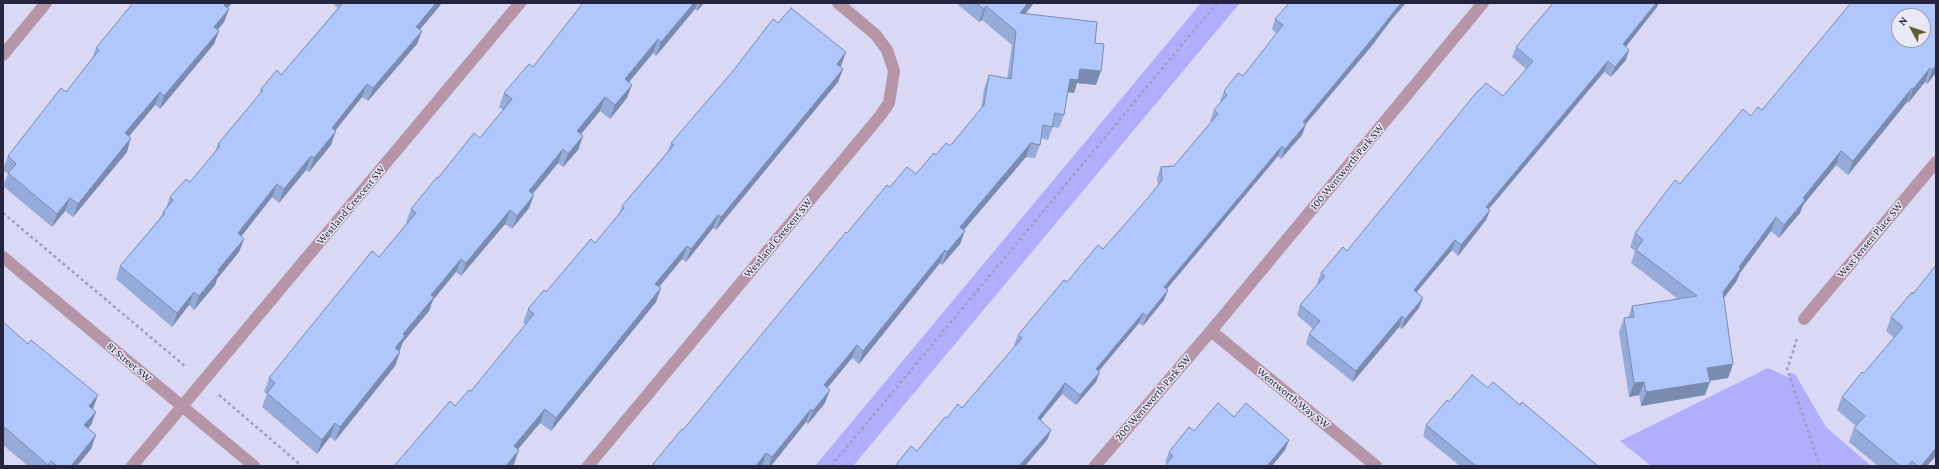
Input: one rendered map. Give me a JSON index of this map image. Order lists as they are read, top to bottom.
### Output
{
  "streets": {
    "street": [
      "100 Wentworth Park SW",
      "Westland Crescent SW",
      "West Jensen Place SW",
      "81 Street SW",
      "200 Wentworth Park SW",
      "Wentworth Way SW"
    ]
  },
  "crossings": [
    ["100 Wentworth Park SW", "200 Wentworth Park SW"],
    ["100 Wentworth Park SW", "Wentworth Way SW"],
    ["Westland Crescent SW", "81 Street SW"],
    ["200 Wentworth Park SW", "Wentworth Way SW"]
  ],
  "north": "top left"
}
